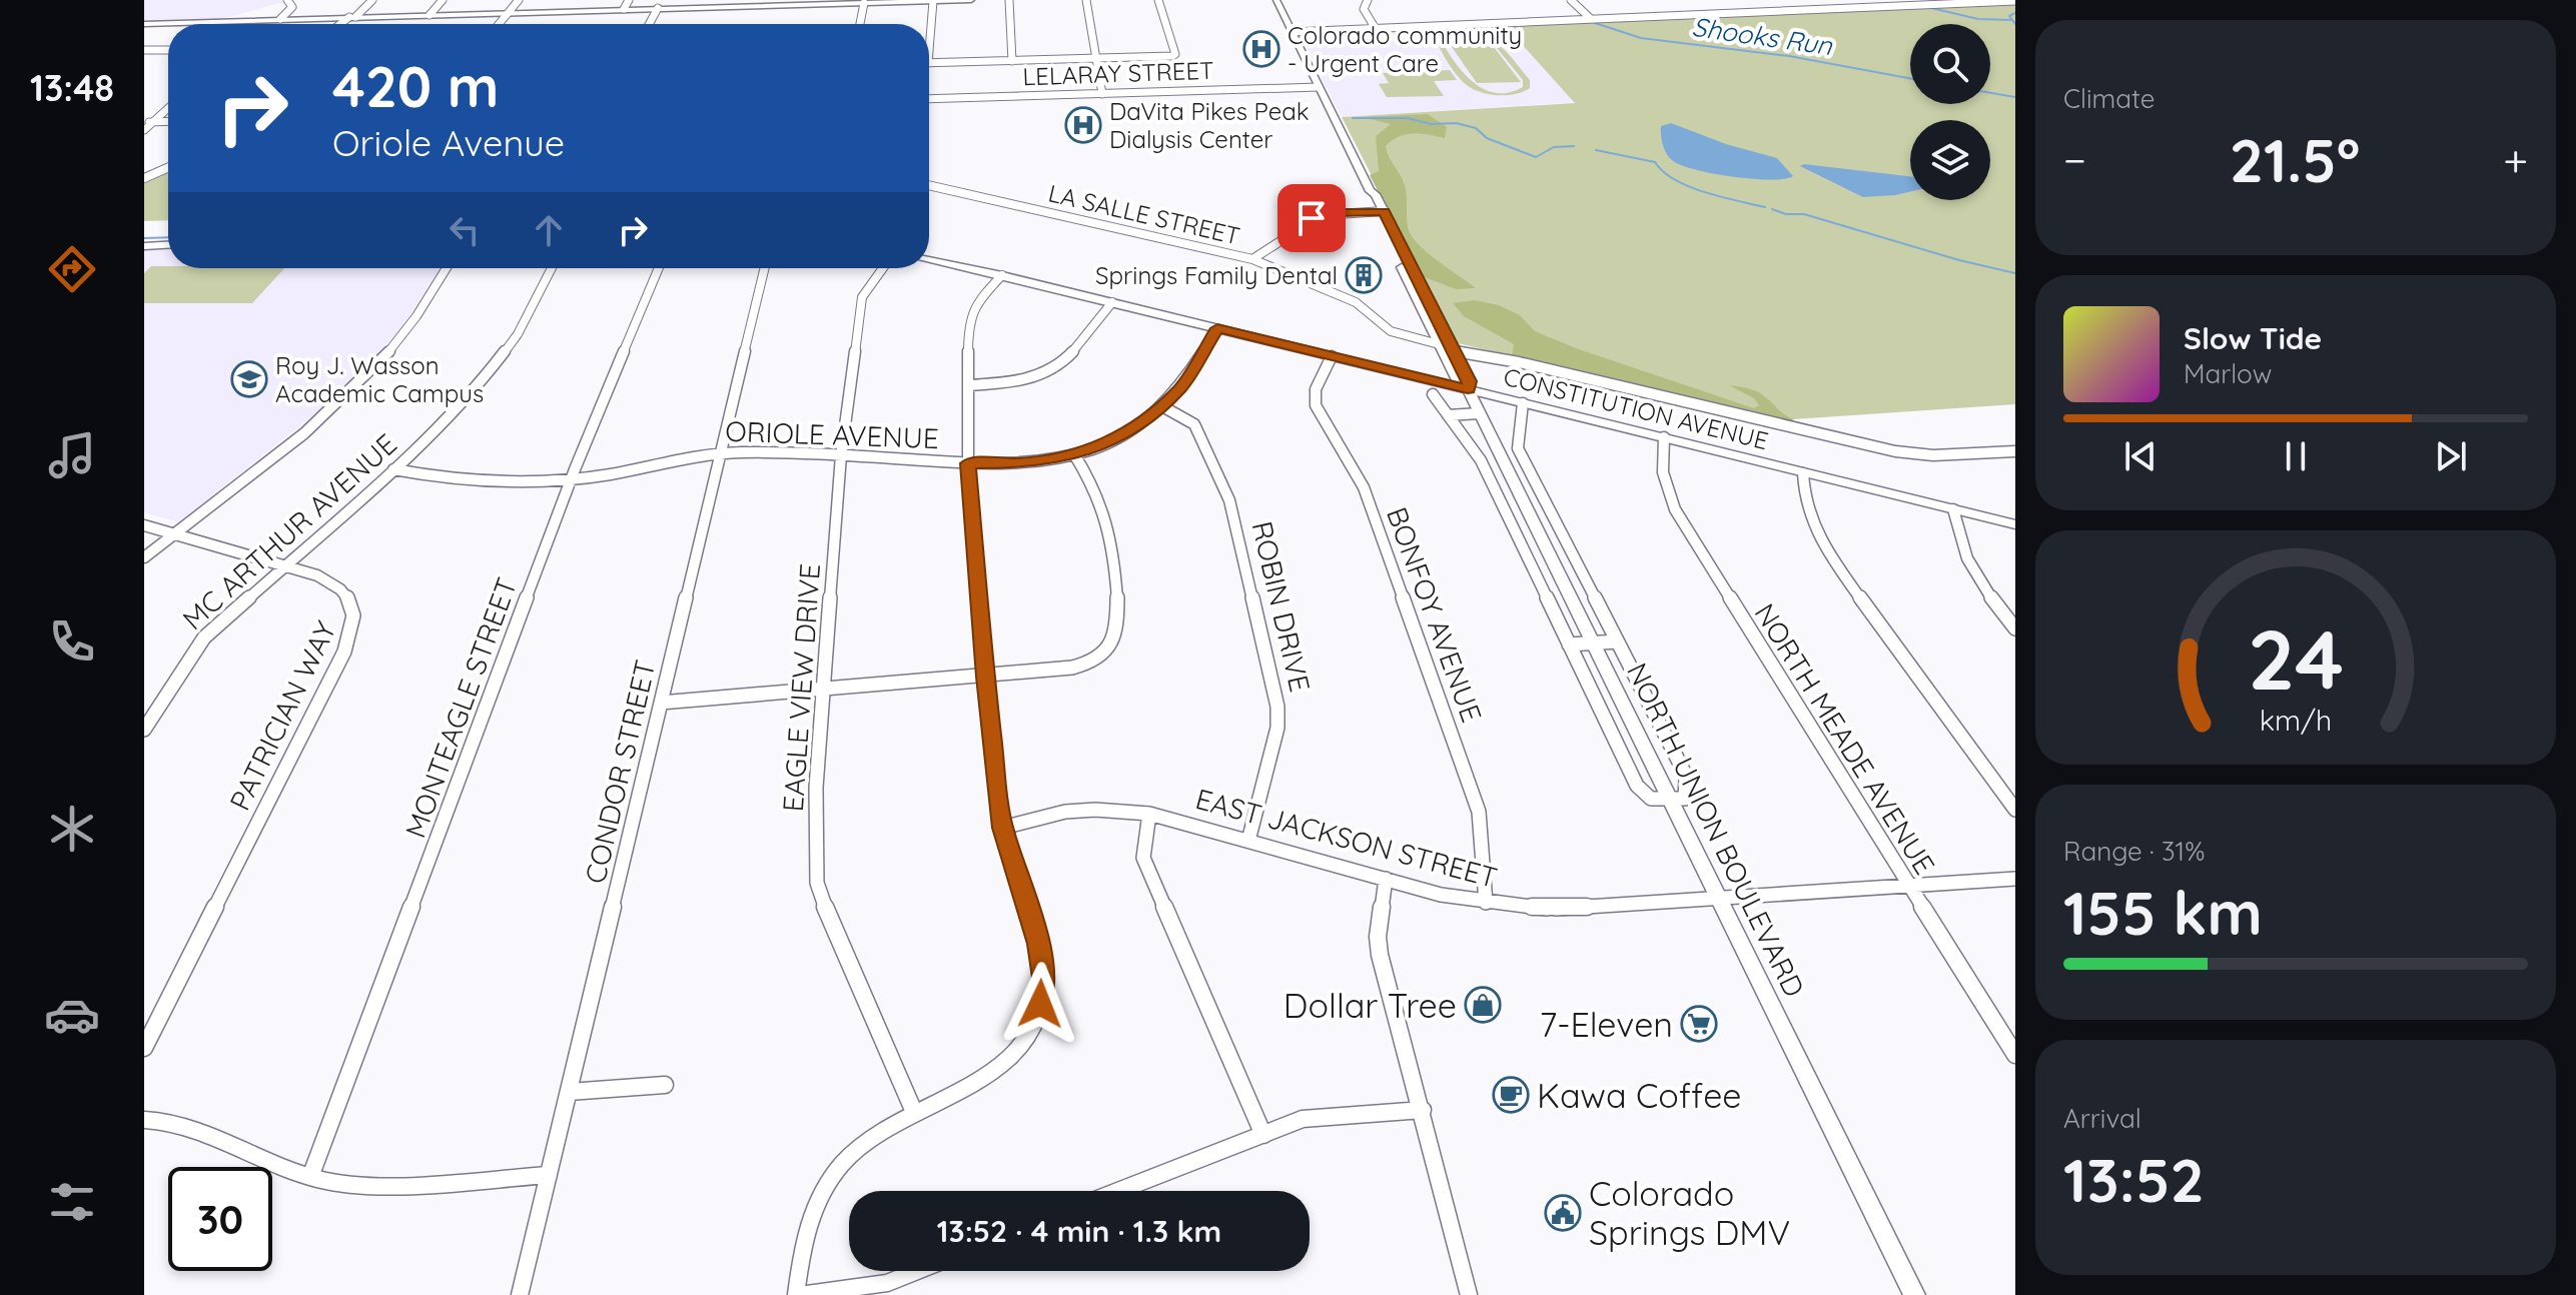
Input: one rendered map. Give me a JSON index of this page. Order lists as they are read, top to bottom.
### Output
{
  "streets": {
    "main road": ["CONSTITUTION AVENUE", "NORTH UNION BOULEVARD"],
    "street": [
      "LELARAY STREET",
      "LA SALLE STREET",
      "ORIOLE AVENUE",
      "MC ARTHUR AVENUE",
      "ROBIN DRIVE",
      "BONFOY AVENUE",
      "EAGLE VIEW DRIVE",
      "MONTEAGLE STREET",
      "PATRICIAN WAY",
      "NORTH MEADE AVENUE",
      "CONDOR STREET",
      "EAST JACKSON STREET"
    ]
  },
  "crossings": [
    ["LELARAY STREET", "NORTH UNION BOULEVARD"],
    ["LA SALLE STREET", "NORTH UNION BOULEVARD"],
    ["CONSTITUTION AVENUE", "ORIOLE AVENUE"],
    ["CONSTITUTION AVENUE", "BONFOY AVENUE"],
    ["CONSTITUTION AVENUE", "NORTH MEADE AVENUE"],
    ["CONSTITUTION AVENUE", "NORTH UNION BOULEVARD"],
    ["ORIOLE AVENUE", "MC ARTHUR AVENUE"],
    ["ORIOLE AVENUE", "ROBIN DRIVE"],
    ["ORIOLE AVENUE", "EAGLE VIEW DRIVE"],
    ["ORIOLE AVENUE", "MONTEAGLE STREET"],
    ["ORIOLE AVENUE", "CONDOR STREET"],
    ["MC ARTHUR AVENUE", "PATRICIAN WAY"],
    ["ROBIN DRIVE", "EAST JACKSON STREET"],
    ["BONFOY AVENUE", "EAST JACKSON STREET"],
    ["NORTH MEADE AVENUE", "EAST JACKSON STREET"],
    ["NORTH UNION BOULEVARD", "EAST JACKSON STREET"]
  ],
  "water": ["Shooks Run"],
  "places": {
    "hospital": ["Colorado community - Urgent Care", "DaVita Pikes Peak Dialysis Center"],
    "building": ["Springs Family Dental"],
    "school or university": ["Roy J. Wasson Academic Campus"],
    "shop": ["Dollar Tree"],
    "supermarket": ["7-Eleven"],
    "cafe": ["Kawa Coffee"],
    "public building": ["Colorado Springs DMV"]
  },
  "page": {
    "tabs": "13:48",
    "tile": [
      "Climate",
      ["Range · 31%", "155 km"],
      ["Arrival", "13:52"]
    ],
    "turn": ["420 m", "Oriole Avenue"],
    "heat": ["−", "21.5°", "+"],
    "song": ["Slow Tide", "Marlow"],
    "limit": "30",
    "trip": "13:52 · 4 min · 1.3 km",
    "gauge": ["24", "km/h"]
  }
}
